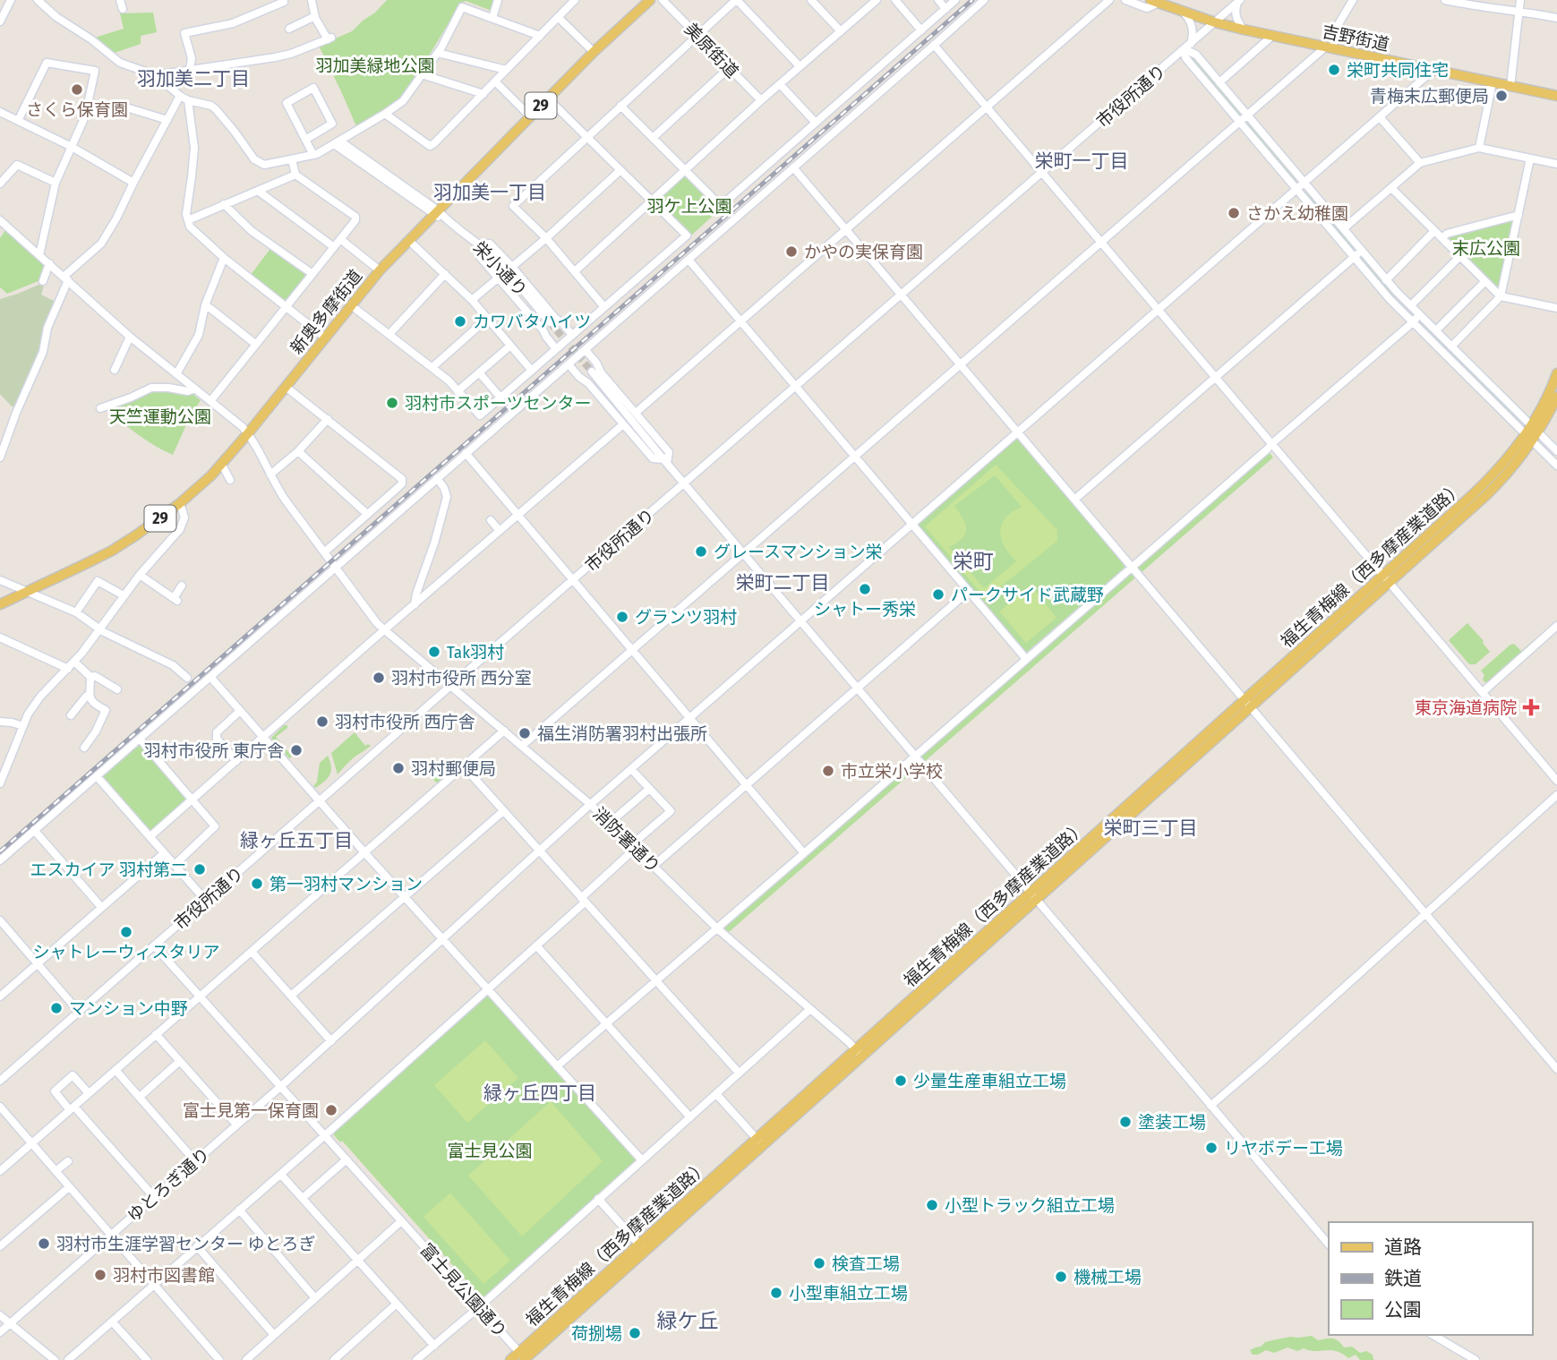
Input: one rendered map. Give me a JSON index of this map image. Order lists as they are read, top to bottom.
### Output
{
  "streets": {
    "main road": [
      "吉野街道",
      "29",
      "新奥多摩街道",
      "福生青梅線（西多摩産業道路）"
    ],
    "street": [
      "美原街道",
      "市役所通り",
      "栄小通り",
      "消防署通り",
      "ゆとろぎ通り",
      "富士見公園通り"
    ]
  },
  "crossings": [
    ["吉野街道", "市役所通り"],
    ["吉野街道", "ゆとろぎ通り"],
    ["市役所通り", "消防署通り"],
    ["市役所通り", "富士見公園通り"],
    ["栄小通り", "新奥多摩街道"],
    ["新奥多摩街道", "消防署通り"],
    ["福生青梅線（西多摩産業道路）", "消防署通り"],
    ["福生青梅線（西多摩産業道路）", "富士見公園通り"],
    ["消防署通り", "ゆとろぎ通り"],
    ["ゆとろぎ通り", "富士見公園通り"]
  ],
  "districts": [
    "羽加美二丁目",
    "栄町一丁目",
    "羽加美一丁目",
    "栄町",
    "栄町二丁目",
    "栄町三丁目",
    "緑ヶ丘五丁目",
    "緑ヶ丘四丁目",
    "緑ケ丘"
  ],
  "parks": [
    "羽加美緑地公園",
    "羽ケ上公園",
    "末広公園",
    "天竺運動公園",
    "富士見公園"
  ],
  "places": {
    "other": [
      "栄町共同住宅",
      "さくら保育園",
      "青梅末広郵便局",
      "さかえ幼稚園",
      "かやの実保育園",
      "カワバタハイツ",
      "羽村市スポーツセンター",
      "グレースマンション栄",
      "シャトー秀栄",
      "パークサイド武蔵野",
      "グランツ羽村",
      "Tak羽村",
      "羽村市役所 西分室",
      "羽村市役所 西庁舎",
      "福生消防署羽村出張所",
      "羽村市役所 東庁舎",
      "羽村郵便局",
      "市立栄小学校",
      "エスカイア 羽村第二",
      "第一羽村マンション",
      "シャトレーウィスタリア",
      "マンション中野",
      "少量生産車組立工場",
      "富士見第一保育園",
      "塗装工場",
      "リヤボデー工場",
      "小型トラック組立工場",
      "羽村市生涯学習センター ゆとろぎ",
      "検査工場",
      "羽村市図書館",
      "機械工場",
      "小型車組立工場",
      "荷捌場"
    ],
    "health": ["東京海道病院"]
  },
  "legend": ["道路", "鉄道", "公園"]
}
